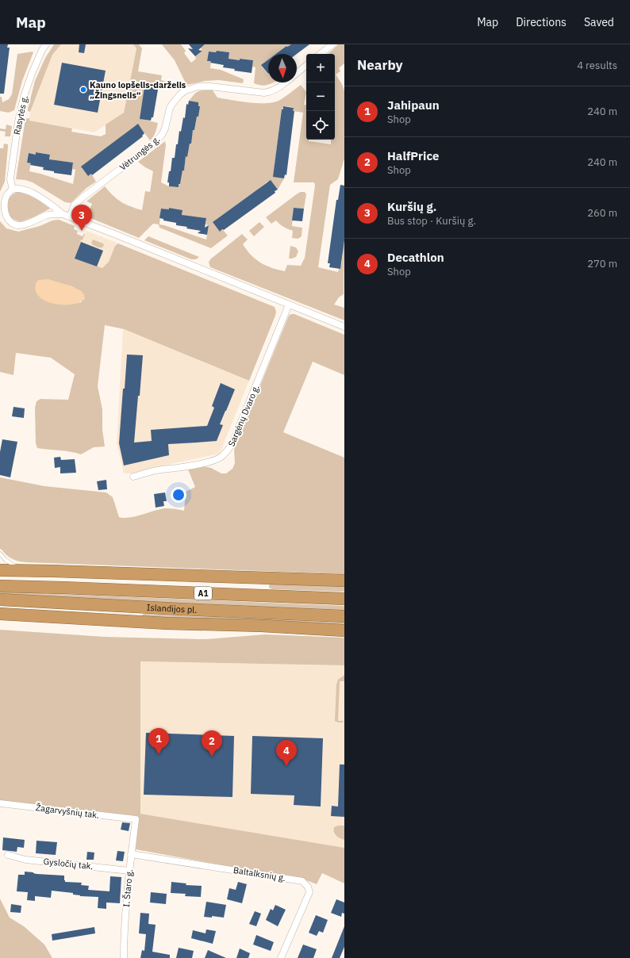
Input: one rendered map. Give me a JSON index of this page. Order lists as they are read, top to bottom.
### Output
{
  "streets": {
    "highway": ["A1", "Islandijos pl."],
    "street": [
      "Rasytės g.",
      "Vėtrungės g.",
      "Sargėnų Dvaro g.",
      "Žagarvyšnių tak.",
      "Gysločių tak.",
      "Baltalksnių g.",
      "I. Štaro g."
    ]
  },
  "crossings": [
    ["Žagarvyšnių tak.", "I. Štaro g."],
    ["Gysločių tak.", "I. Štaro g."],
    ["Baltalksnių g.", "I. Štaro g."]
  ],
  "places": ["Kauno lopšelis-darželis „Žingsnelis“"],
  "north": "bottom",
  "page": {
    "header": "Map",
    "nav": ["Map", "Directions", "Saved"],
    "heading": ["Nearby", "4 results"],
    "map_buttons": ["+", "−"],
    "list": [
      {
        "mark": "1",
        "name": "Jahipaun",
        "note": "Shop",
        "value": "240 m"
      },
      {
        "mark": "2",
        "name": "HalfPrice",
        "note": "Shop",
        "value": "240 m"
      },
      {
        "mark": "3",
        "name": "Kuršių g.",
        "note": "Bus stop · Kuršių g.",
        "value": "260 m"
      },
      {
        "mark": "4",
        "name": "Decathlon",
        "note": "Shop",
        "value": "270 m"
      }
    ],
    "pins": [
      "3",
      "1",
      "2",
      "4"
    ]
  }
}
